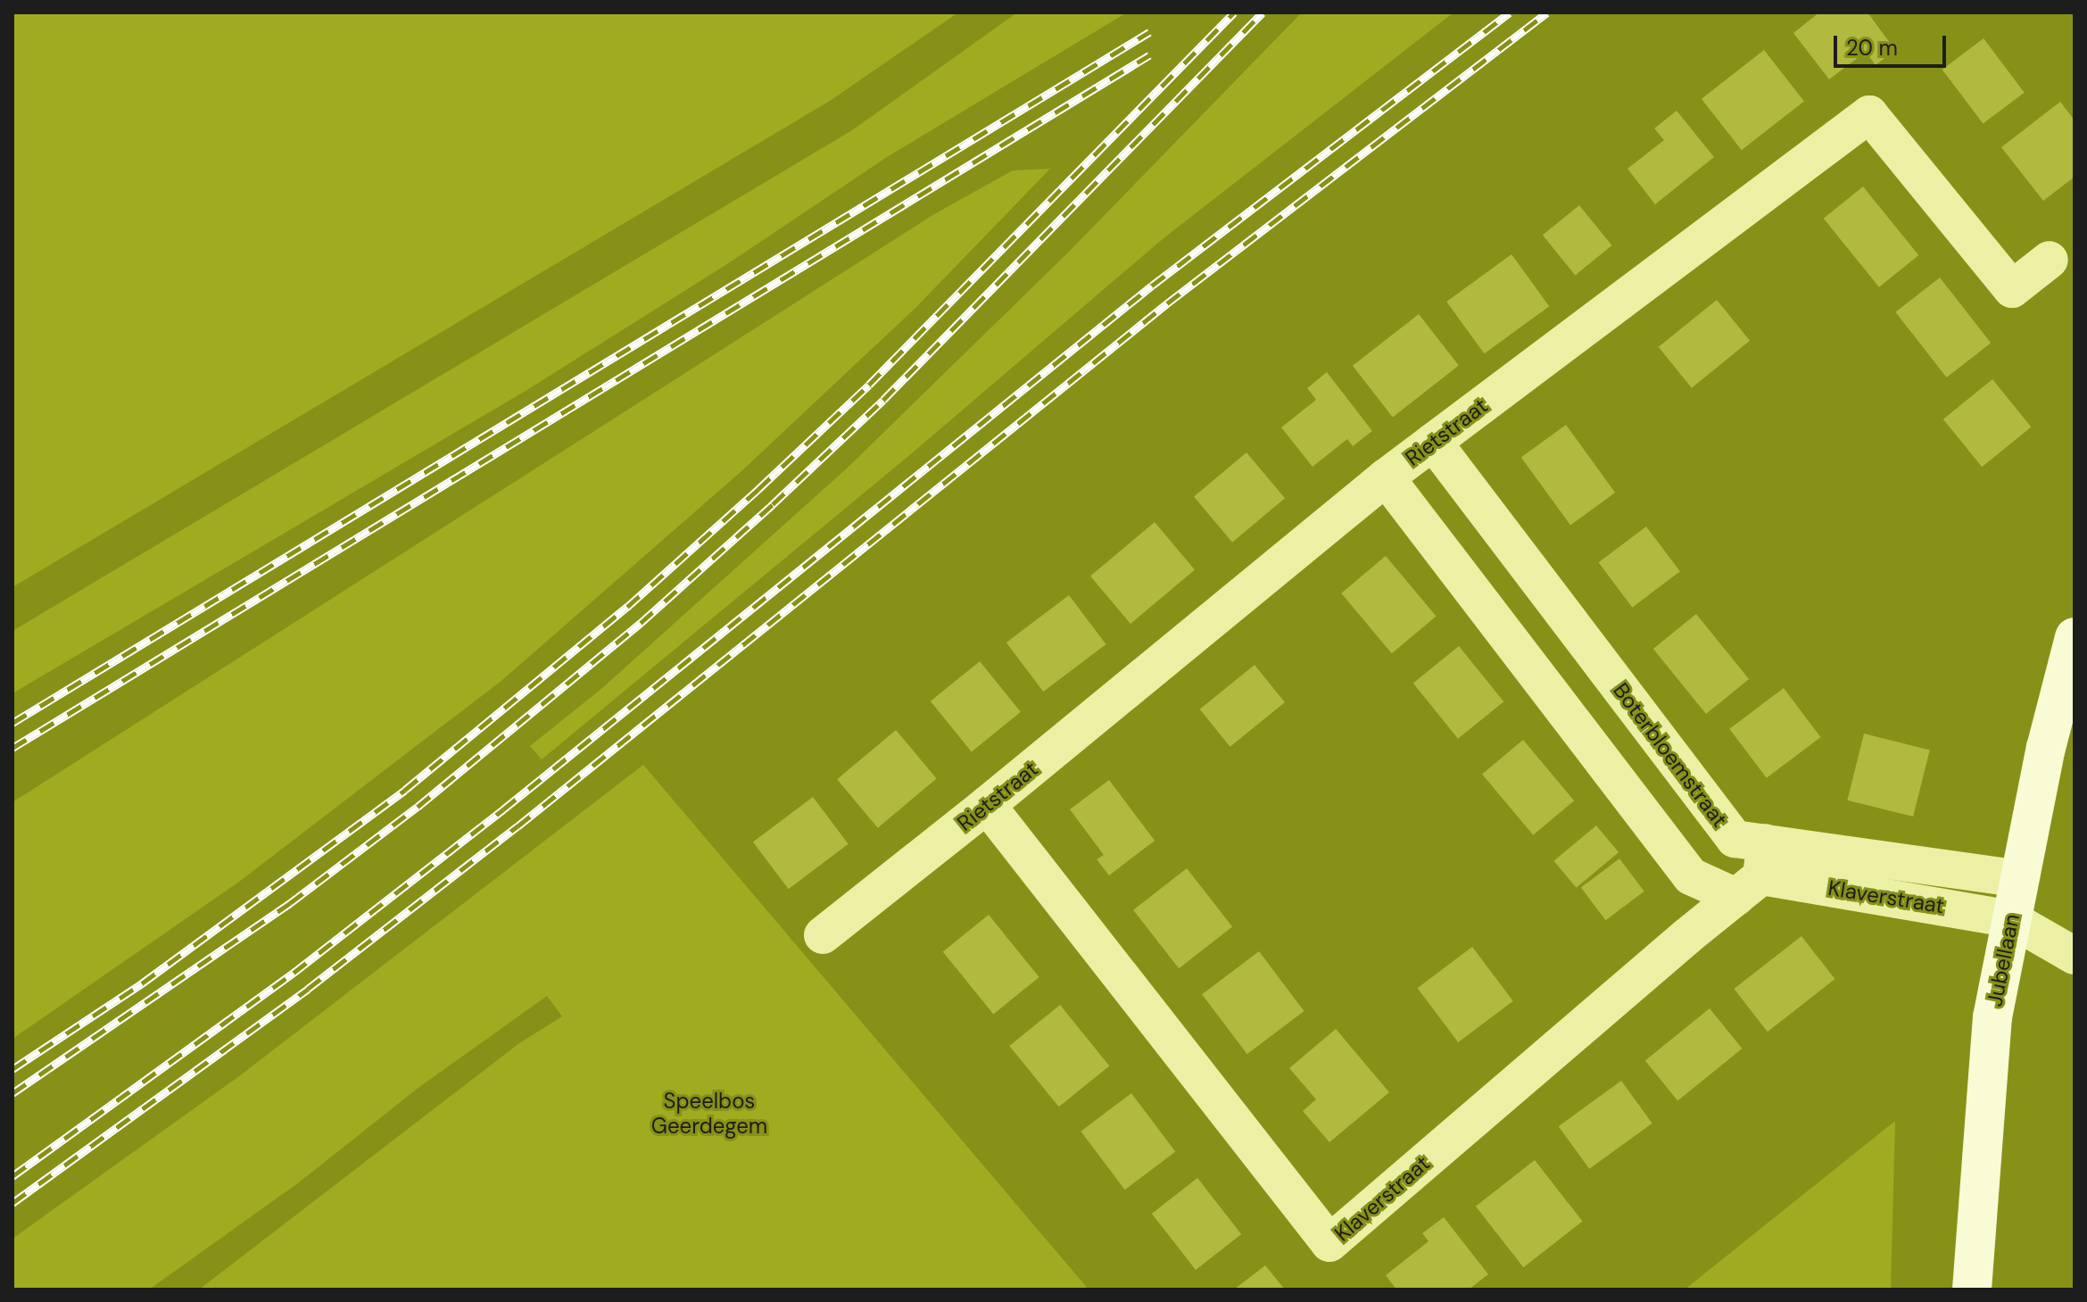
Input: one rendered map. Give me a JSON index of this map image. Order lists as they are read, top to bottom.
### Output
{
  "streets": {
    "main road": ["Jubellaan"],
    "street": ["Rietstraat", "Boterbloemstraat", "Klaverstraat"]
  },
  "crossings": [
    ["Rietstraat", "Boterbloemstraat"],
    ["Rietstraat", "Klaverstraat"],
    ["Boterbloemstraat", "Klaverstraat"],
    ["Boterbloemstraat", "Jubellaan"],
    ["Klaverstraat", "Jubellaan"]
  ],
  "parks": ["Speelbos Geerdegem"],
  "scale_bar": "20 m"
}
